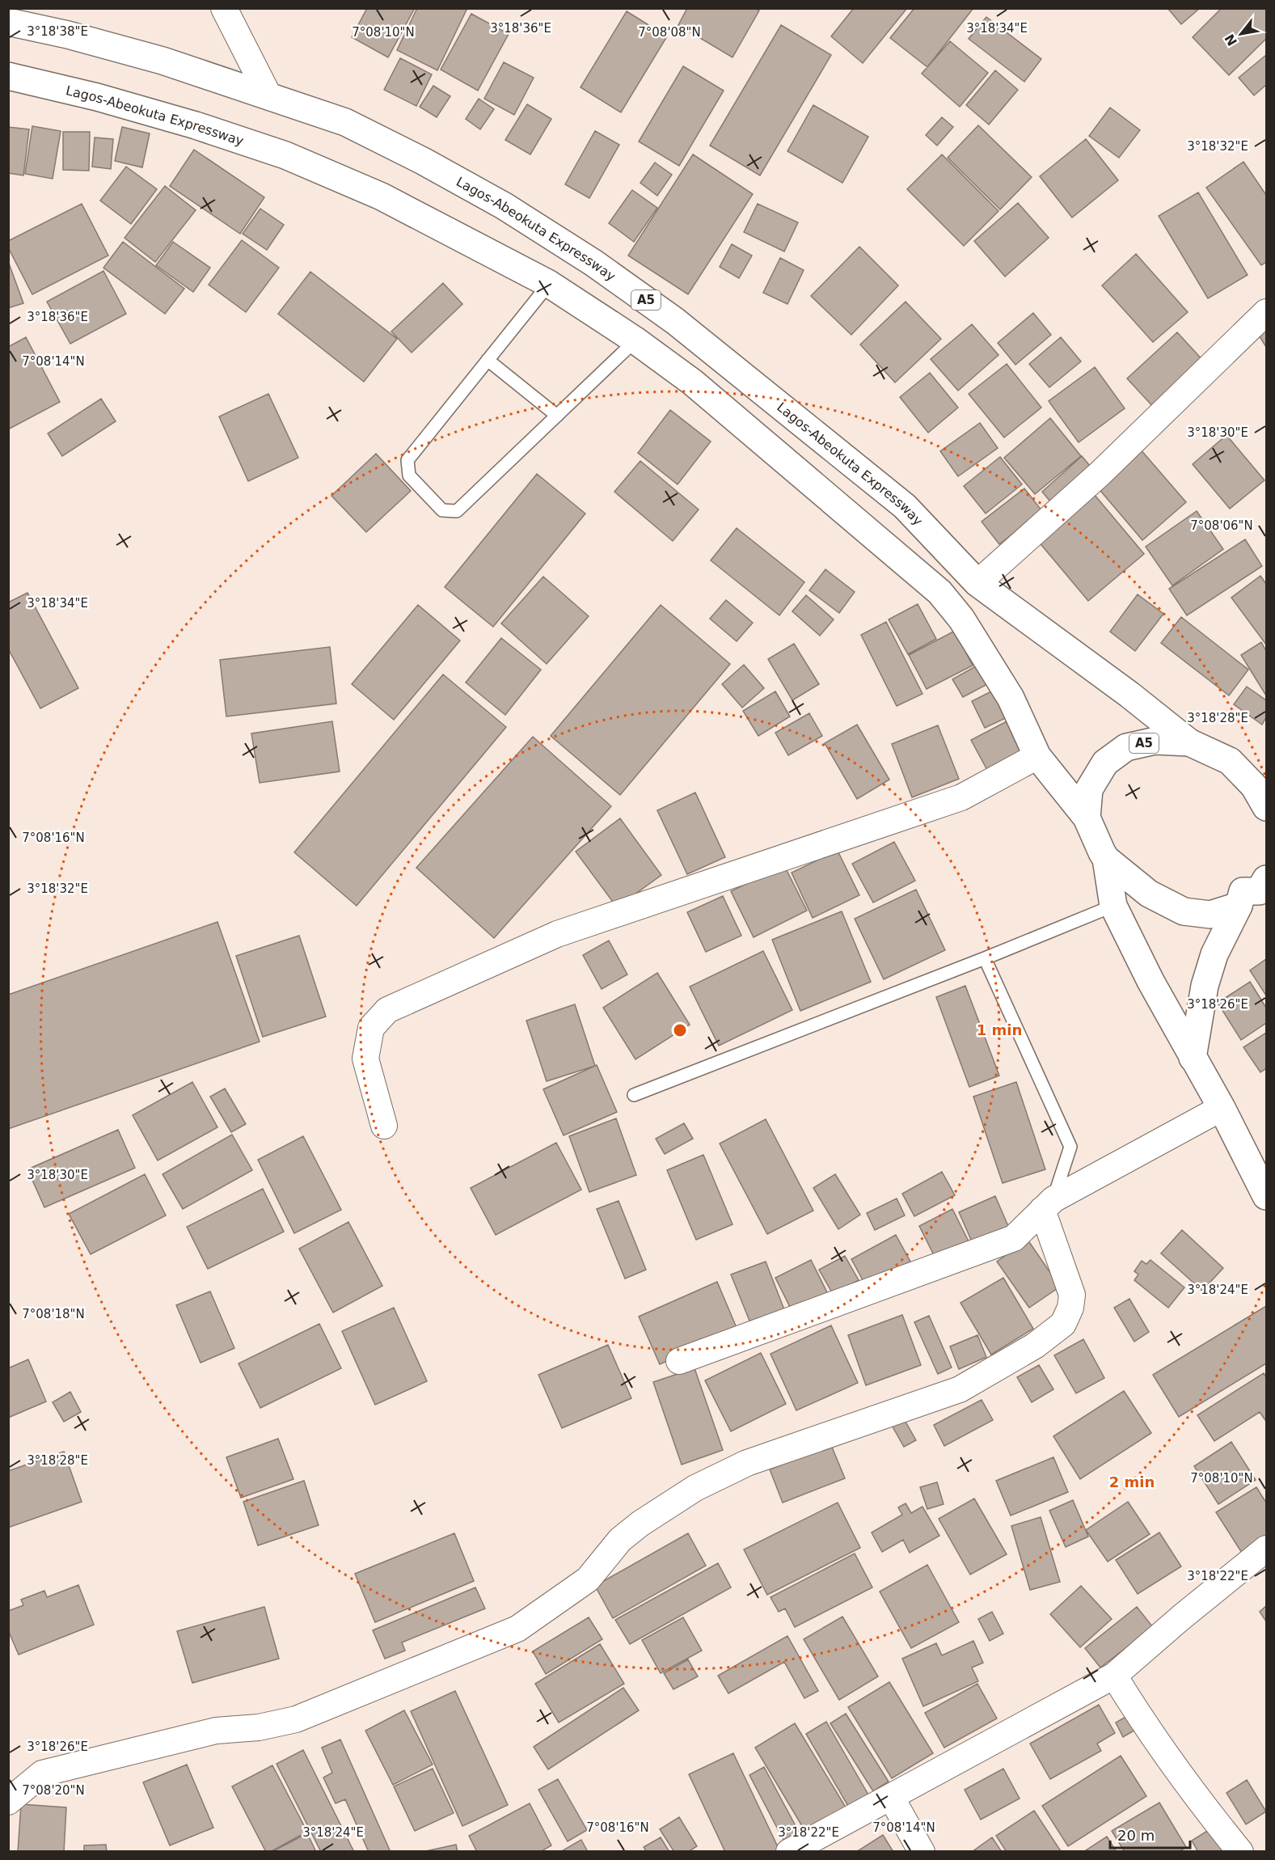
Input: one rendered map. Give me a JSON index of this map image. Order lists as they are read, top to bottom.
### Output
{
  "streets": {
    "main road": ["Lagos-Abeokuta Expressway", "A5"]
  },
  "crossings": [
    ["Lagos-Abeokuta Expressway", "A5"]
  ],
  "scale_bar": "20 m",
  "north": "bottom left",
  "coordinates": [
    "3°18'36\"E",
    "3°18'34\"E",
    "3°18'38\"E",
    "7°08'10\"N",
    "7°08'08\"N",
    "3°18'32\"E",
    "7°08'14\"N",
    "3°18'30\"E",
    "7°08'06\"N",
    "3°18'28\"E",
    "7°08'16\"N",
    "3°18'26\"E",
    "3°18'24\"E",
    "7°08'18\"N",
    "3°18'22\"E",
    "7°08'20\"N"
  ],
  "rings": ["1 min", "2 min"]
}
